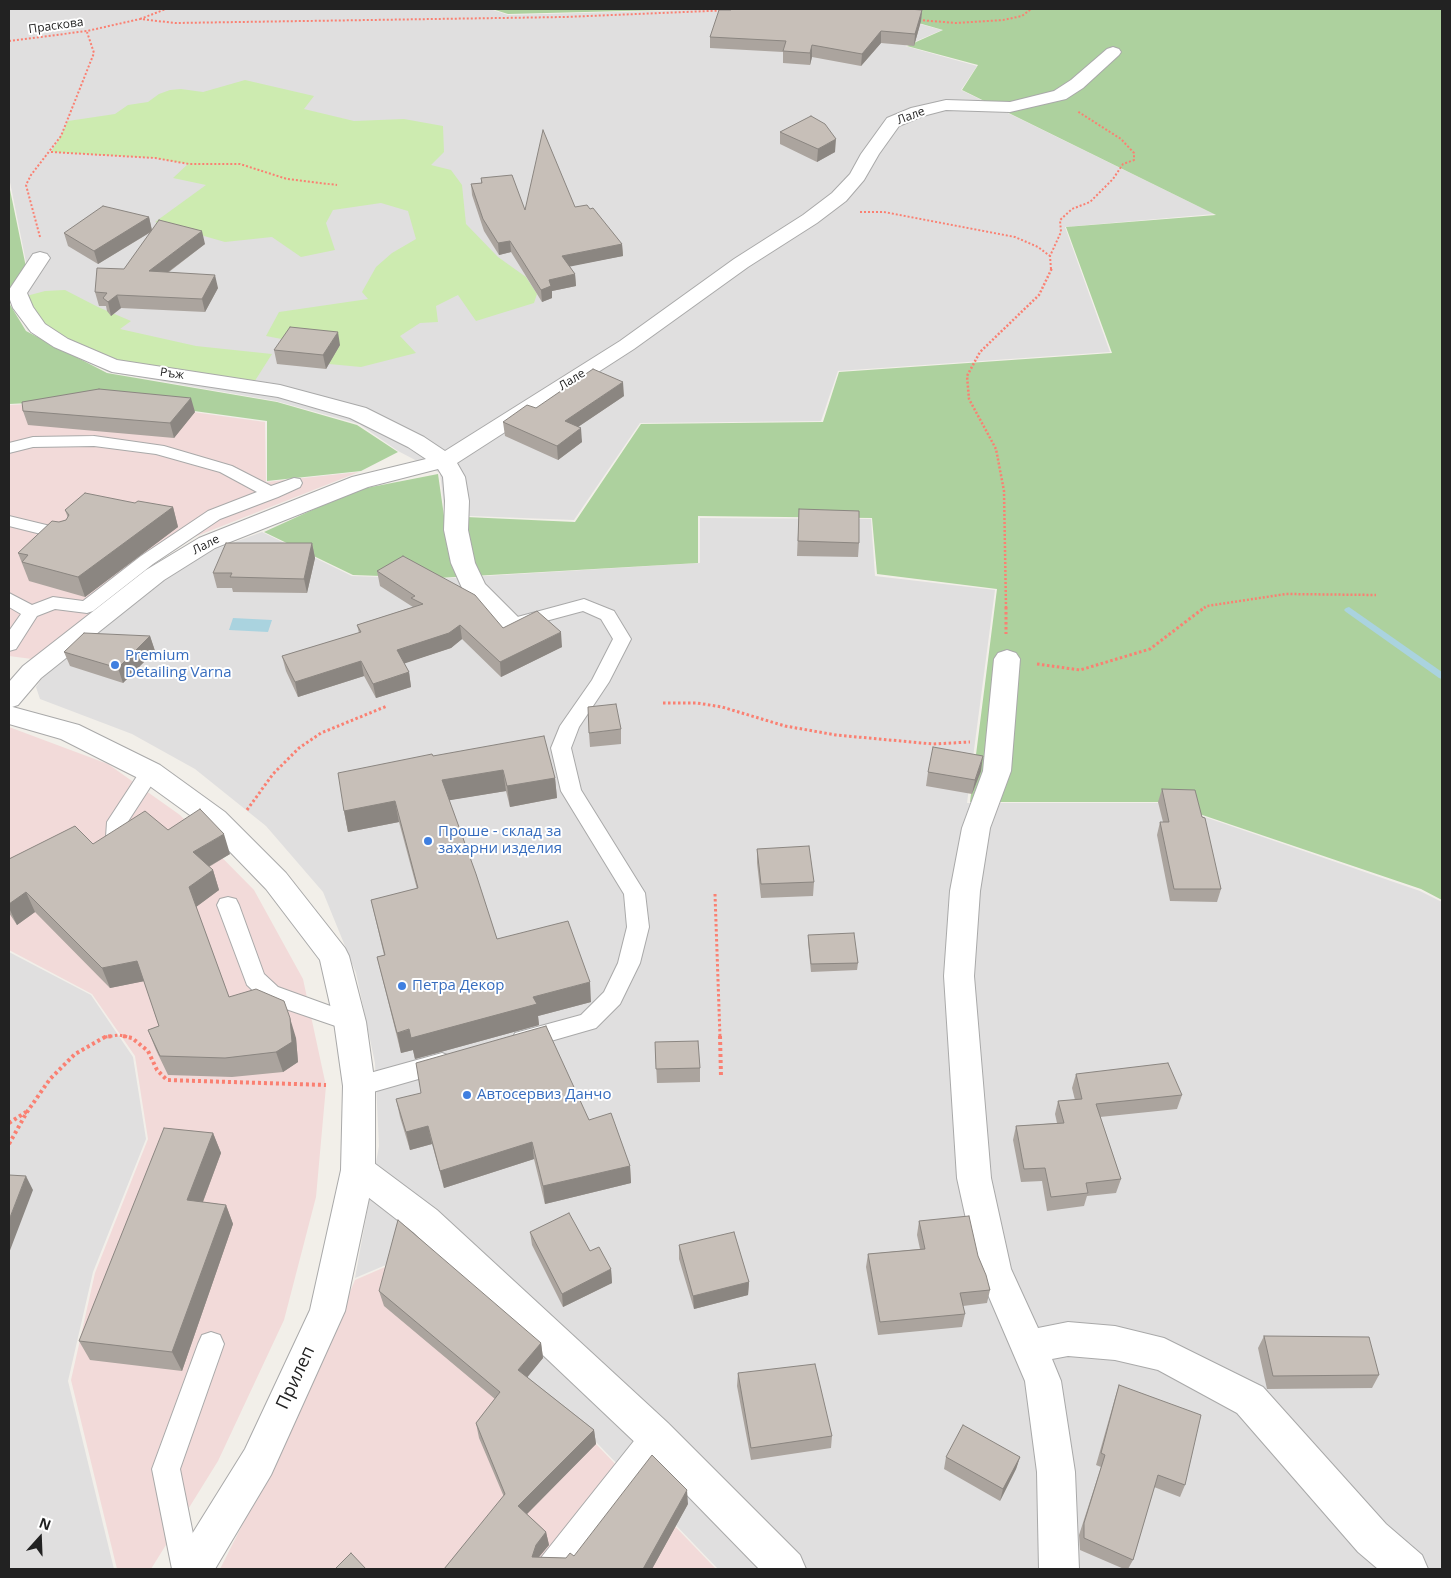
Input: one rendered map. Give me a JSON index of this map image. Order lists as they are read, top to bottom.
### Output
{
  "streets": {
    "street": ["Лале", "Ръж", "Прилеп"],
    "path": ["Праскова"]
  },
  "crossings": [
    ["Лале", "Ръж"]
  ],
  "places": [
    "Premium Detailing Varna",
    "Проше - склад за захарни изделия",
    "Петра Декор",
    "Автосервиз Данчо"
  ],
  "north": "top"
}
